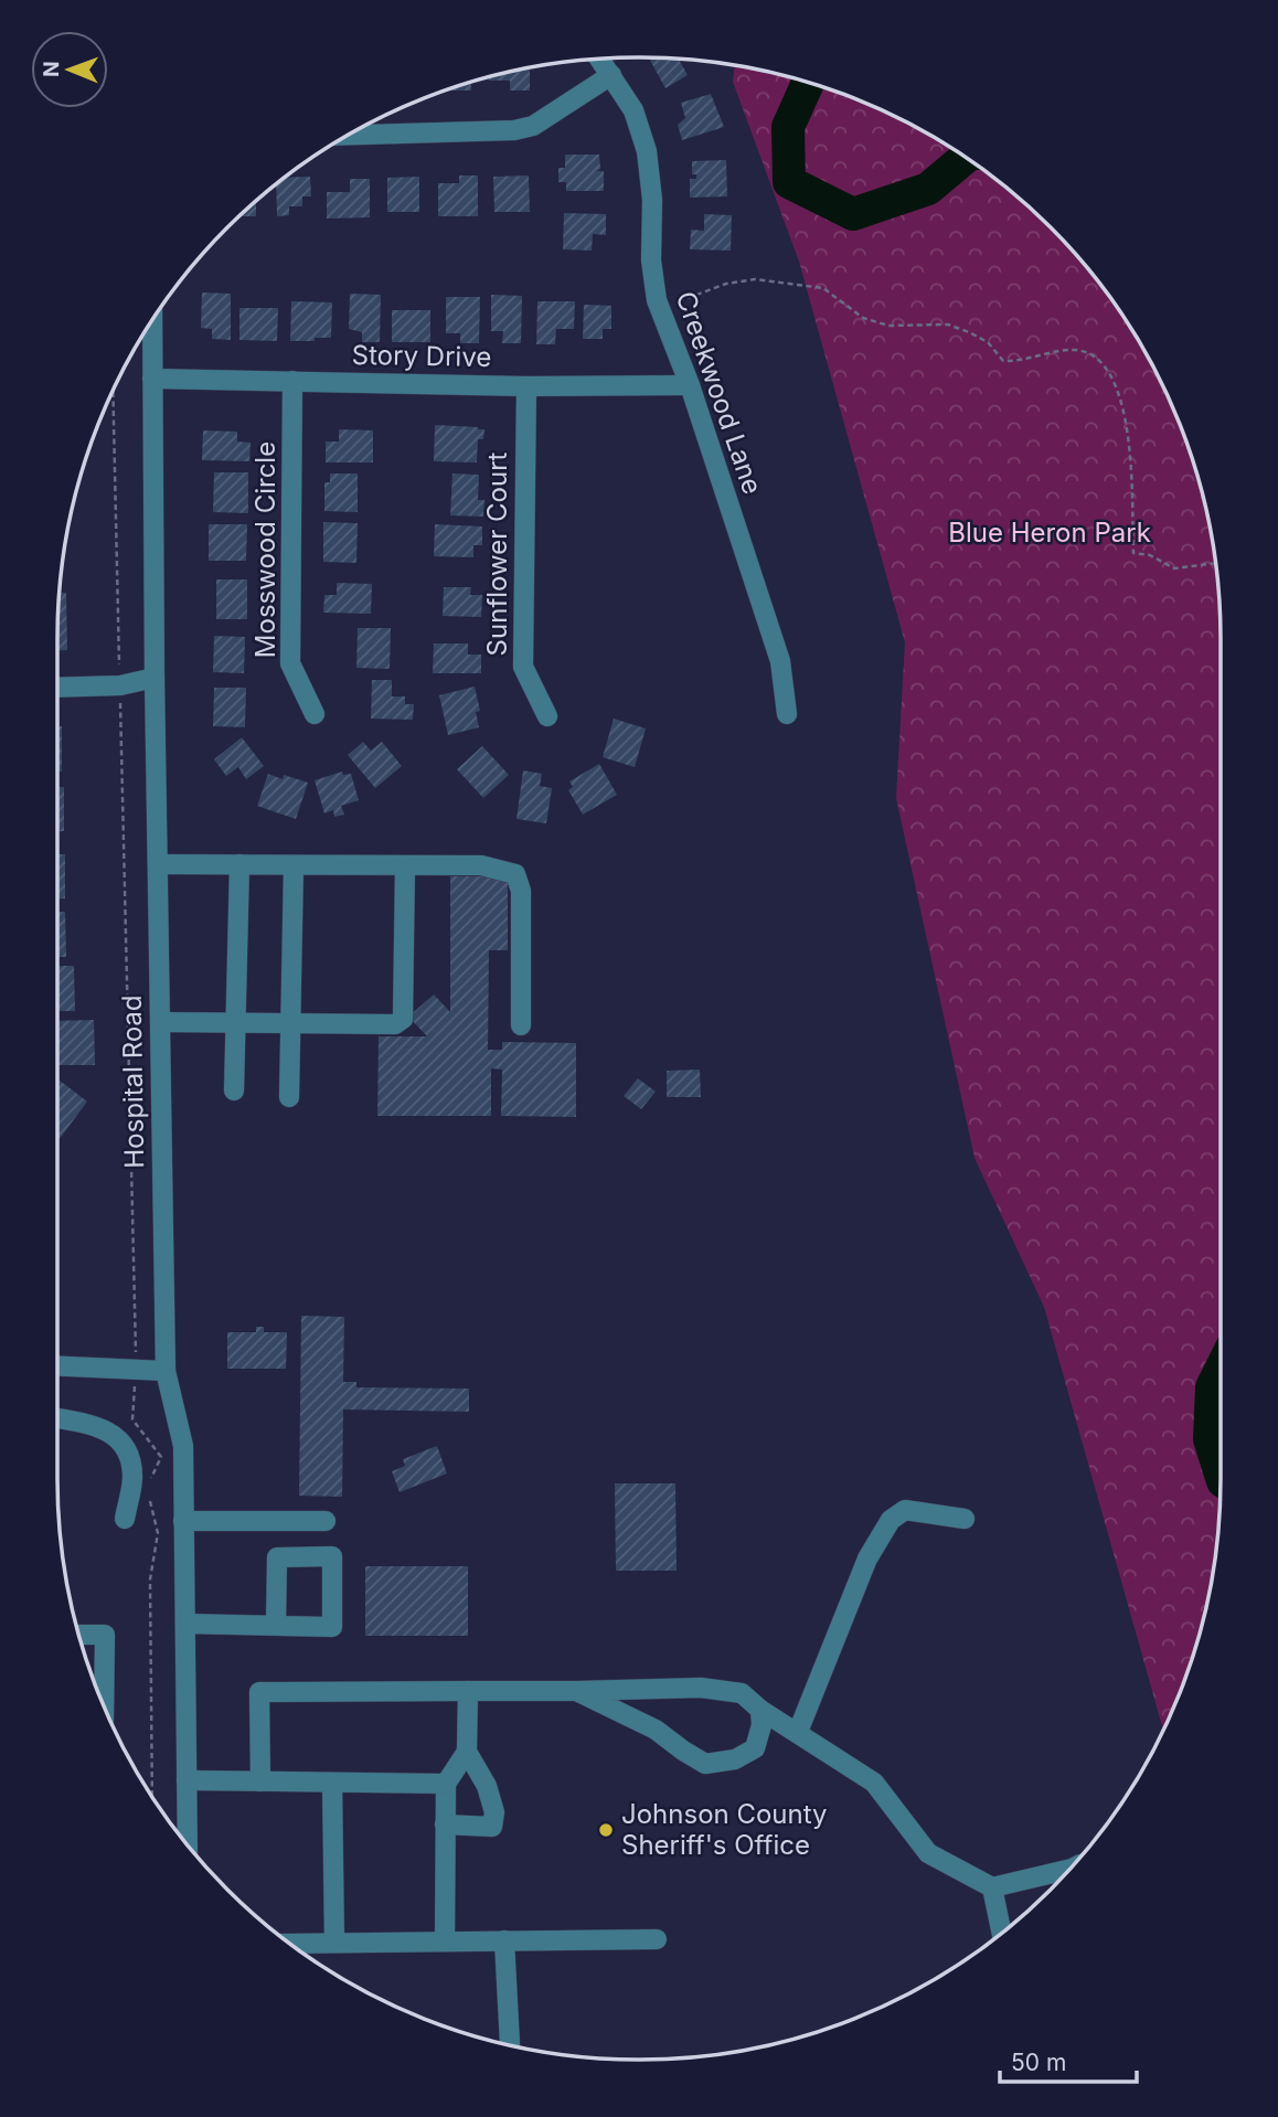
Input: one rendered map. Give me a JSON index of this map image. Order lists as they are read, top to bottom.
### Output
{
  "streets": {
    "street": [
      "Story Drive",
      "Creekwood Lane",
      "Mosswood Circle",
      "Sunflower Court",
      "Hospital Road"
    ]
  },
  "crossings": [
    ["Story Drive", "Creekwood Lane"],
    ["Story Drive", "Mosswood Circle"],
    ["Story Drive", "Sunflower Court"],
    ["Story Drive", "Hospital Road"]
  ],
  "parks": ["Blue Heron Park"],
  "places": ["Johnson County Sheriff's Office"],
  "scale_bar": "50 m",
  "north": "left"
}
